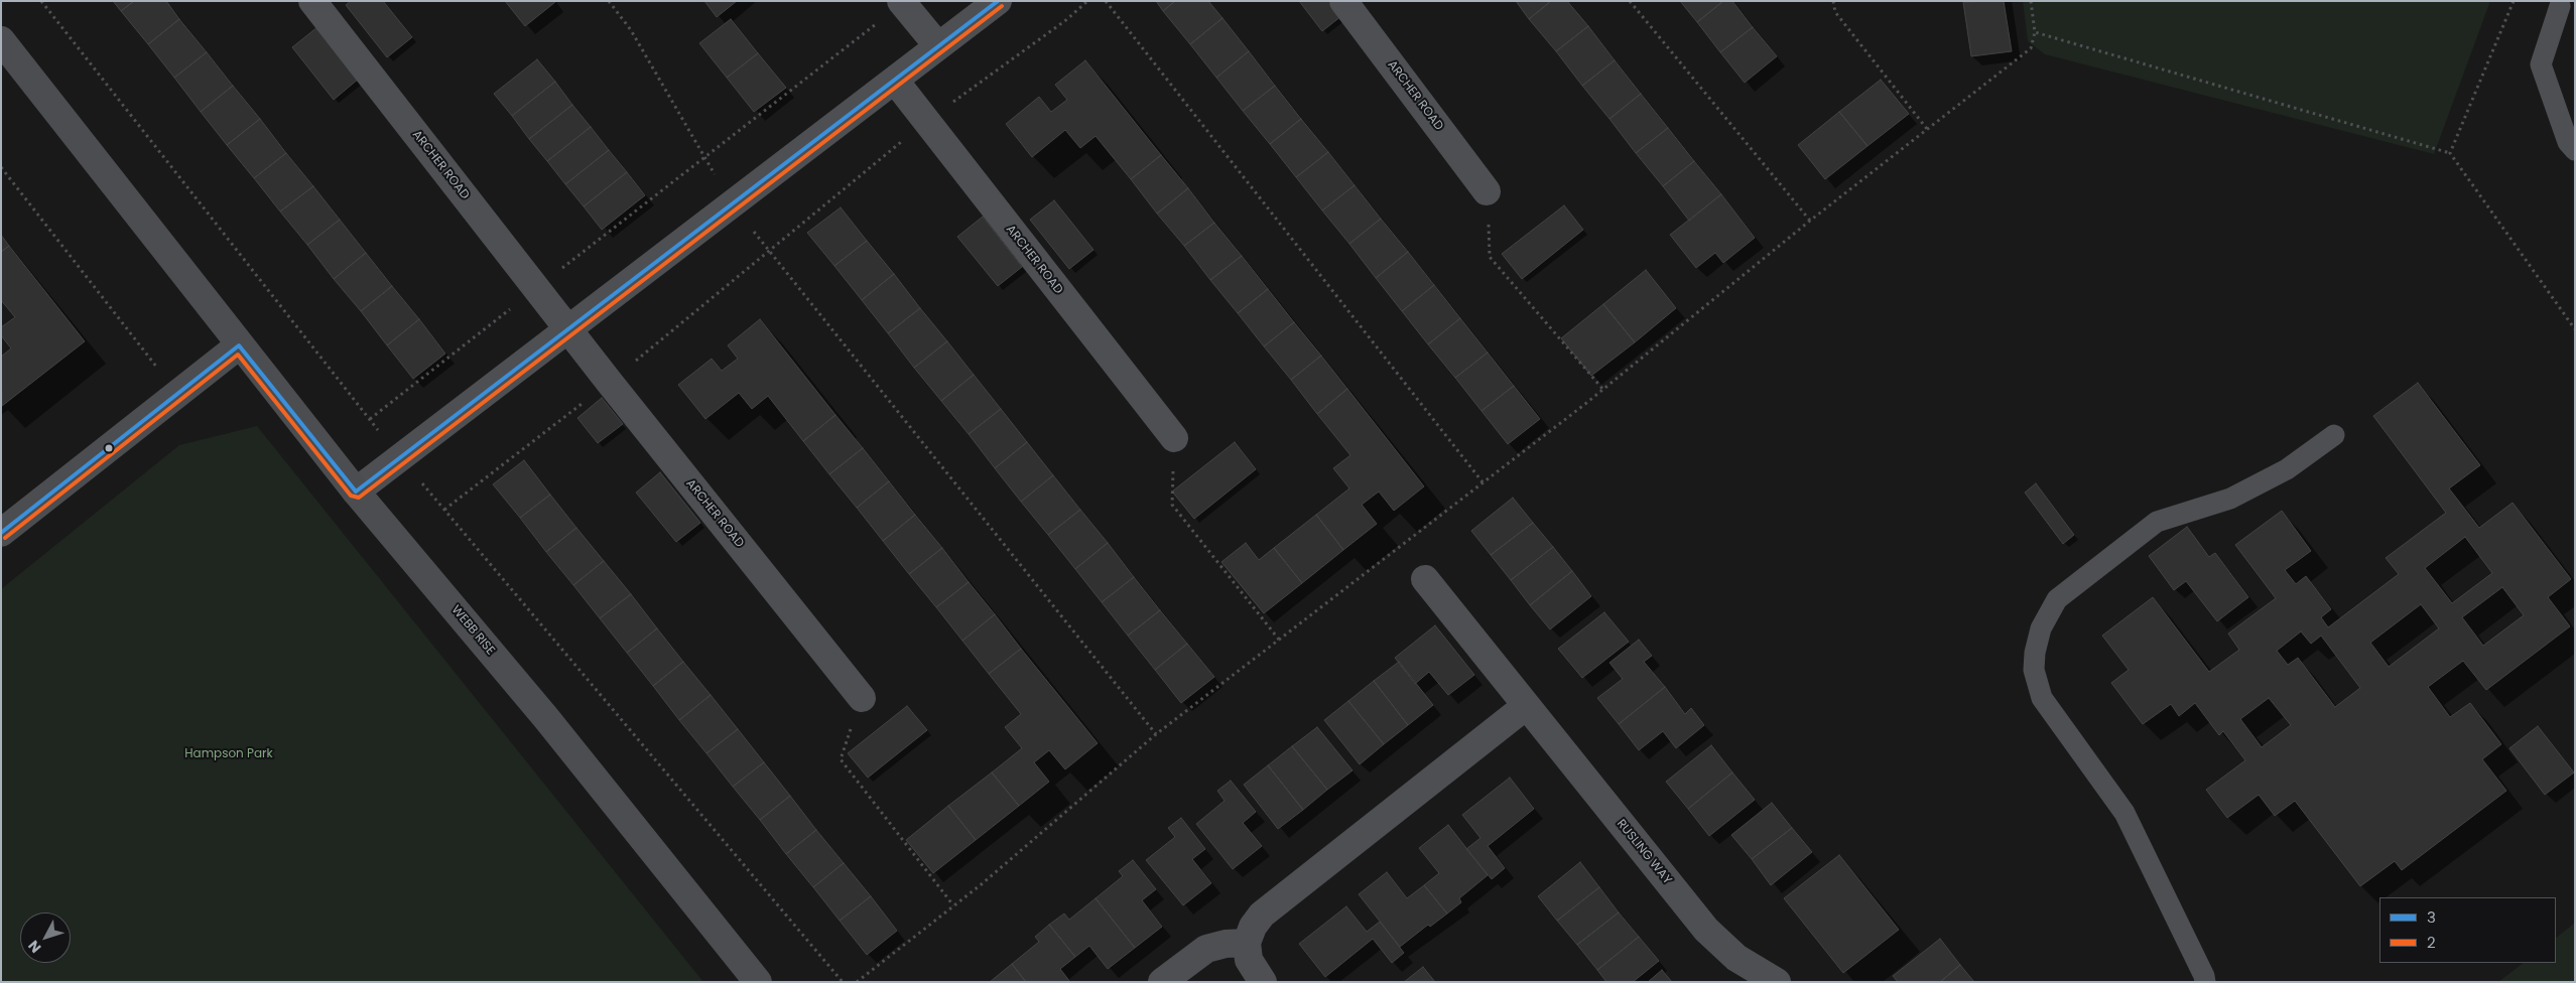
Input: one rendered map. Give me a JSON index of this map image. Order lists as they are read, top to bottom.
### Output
{
  "streets": {
    "street": ["ARCHER ROAD", "WEBB RISE", "RUSLING WAY"]
  },
  "parks": ["Hampson Park"],
  "lines": ["transit line 3", "transit line 2"],
  "legend": ["3", "2"],
  "north": "bottom left"
}
